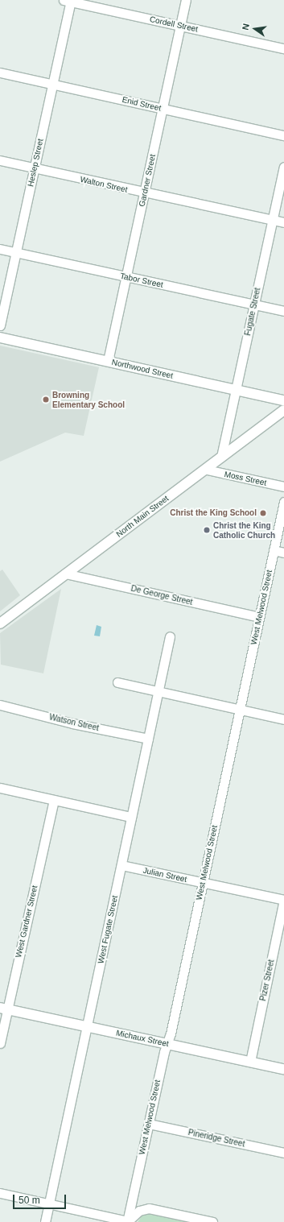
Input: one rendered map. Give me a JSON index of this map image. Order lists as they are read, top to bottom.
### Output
{
  "streets": {
    "street": [
      "Cordell Street",
      "Enid Street",
      "Heslep Street",
      "Gardner Street",
      "Walton Street",
      "Tabor Street",
      "Fugate Street",
      "Northwood Street",
      "Moss Street",
      "North Main Street",
      "De George Street",
      "West Melwood Street",
      "Watson Street",
      "Julian Street",
      "West Gardner Street",
      "West Fugate Street",
      "Pizer Street",
      "Michaux Street",
      "Pineridge Street"
    ]
  },
  "crossings": [
    ["Cordell Street", "Heslep Street"],
    ["Cordell Street", "Gardner Street"],
    ["Enid Street", "Heslep Street"],
    ["Enid Street", "Gardner Street"],
    ["Heslep Street", "Walton Street"],
    ["Heslep Street", "Tabor Street"],
    ["Gardner Street", "Walton Street"],
    ["Gardner Street", "Tabor Street"],
    ["Gardner Street", "Northwood Street"],
    ["Walton Street", "Fugate Street"],
    ["Tabor Street", "Fugate Street"],
    ["Fugate Street", "Northwood Street"],
    ["Fugate Street", "North Main Street"],
    ["Moss Street", "North Main Street"],
    ["North Main Street", "De George Street"],
    ["De George Street", "West Melwood Street"],
    ["West Melwood Street", "Julian Street"],
    ["West Melwood Street", "Michaux Street"],
    ["West Melwood Street", "Pineridge Street"],
    ["Watson Street", "West Fugate Street"],
    ["Julian Street", "West Fugate Street"],
    ["Julian Street", "Pizer Street"],
    ["West Gardner Street", "Michaux Street"],
    ["West Fugate Street", "Michaux Street"],
    ["Pizer Street", "Michaux Street"]
  ],
  "places": ["Browning Elementary School", "Christ the King School", "Christ the King Catholic Church"],
  "scale_bar": "50 m",
  "north": "left"
}
